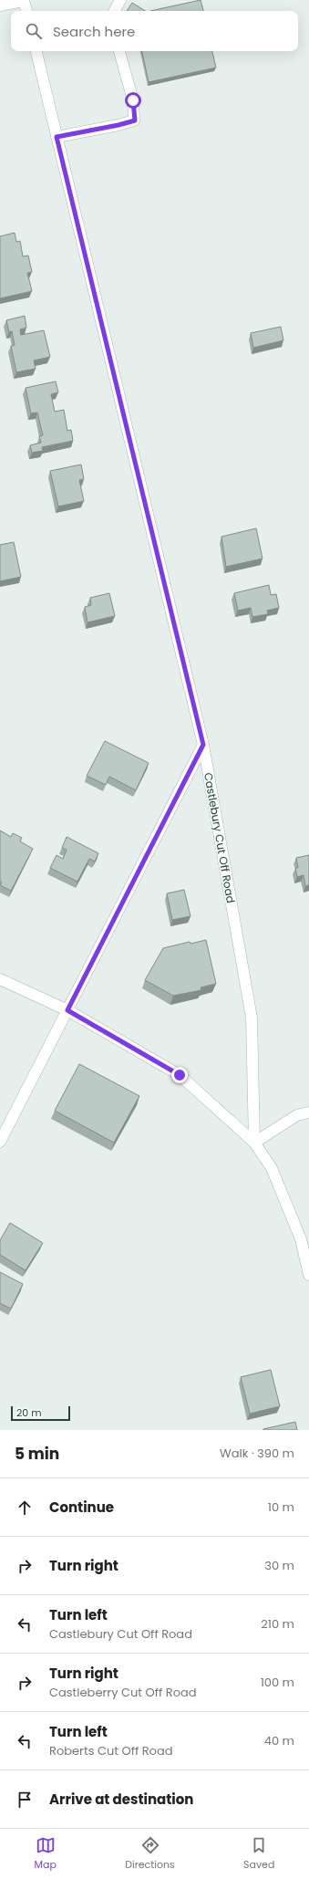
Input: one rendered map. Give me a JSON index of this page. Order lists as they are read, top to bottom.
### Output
{
  "streets": {
    "street": ["Castlebury Cut Off Road"]
  },
  "scale_bar": "20 m",
  "page": {
    "search": "Search here",
    "scale": "20 m",
    "heading": ["5 min", "Walk · 390 m"],
    "list": [
      ["Continue", "10 m"],
      ["Turn right", "30 m"],
      ["Turn left", "Castlebury Cut Off Road", "210 m"],
      ["Turn right", "Castleberry Cut Off Road", "100 m"],
      ["Turn left", "Roberts Cut Off Road", "40 m"],
      "Arrive at destination"
    ],
    "nav": ["Map", "Directions", "Saved"]
  }
}
